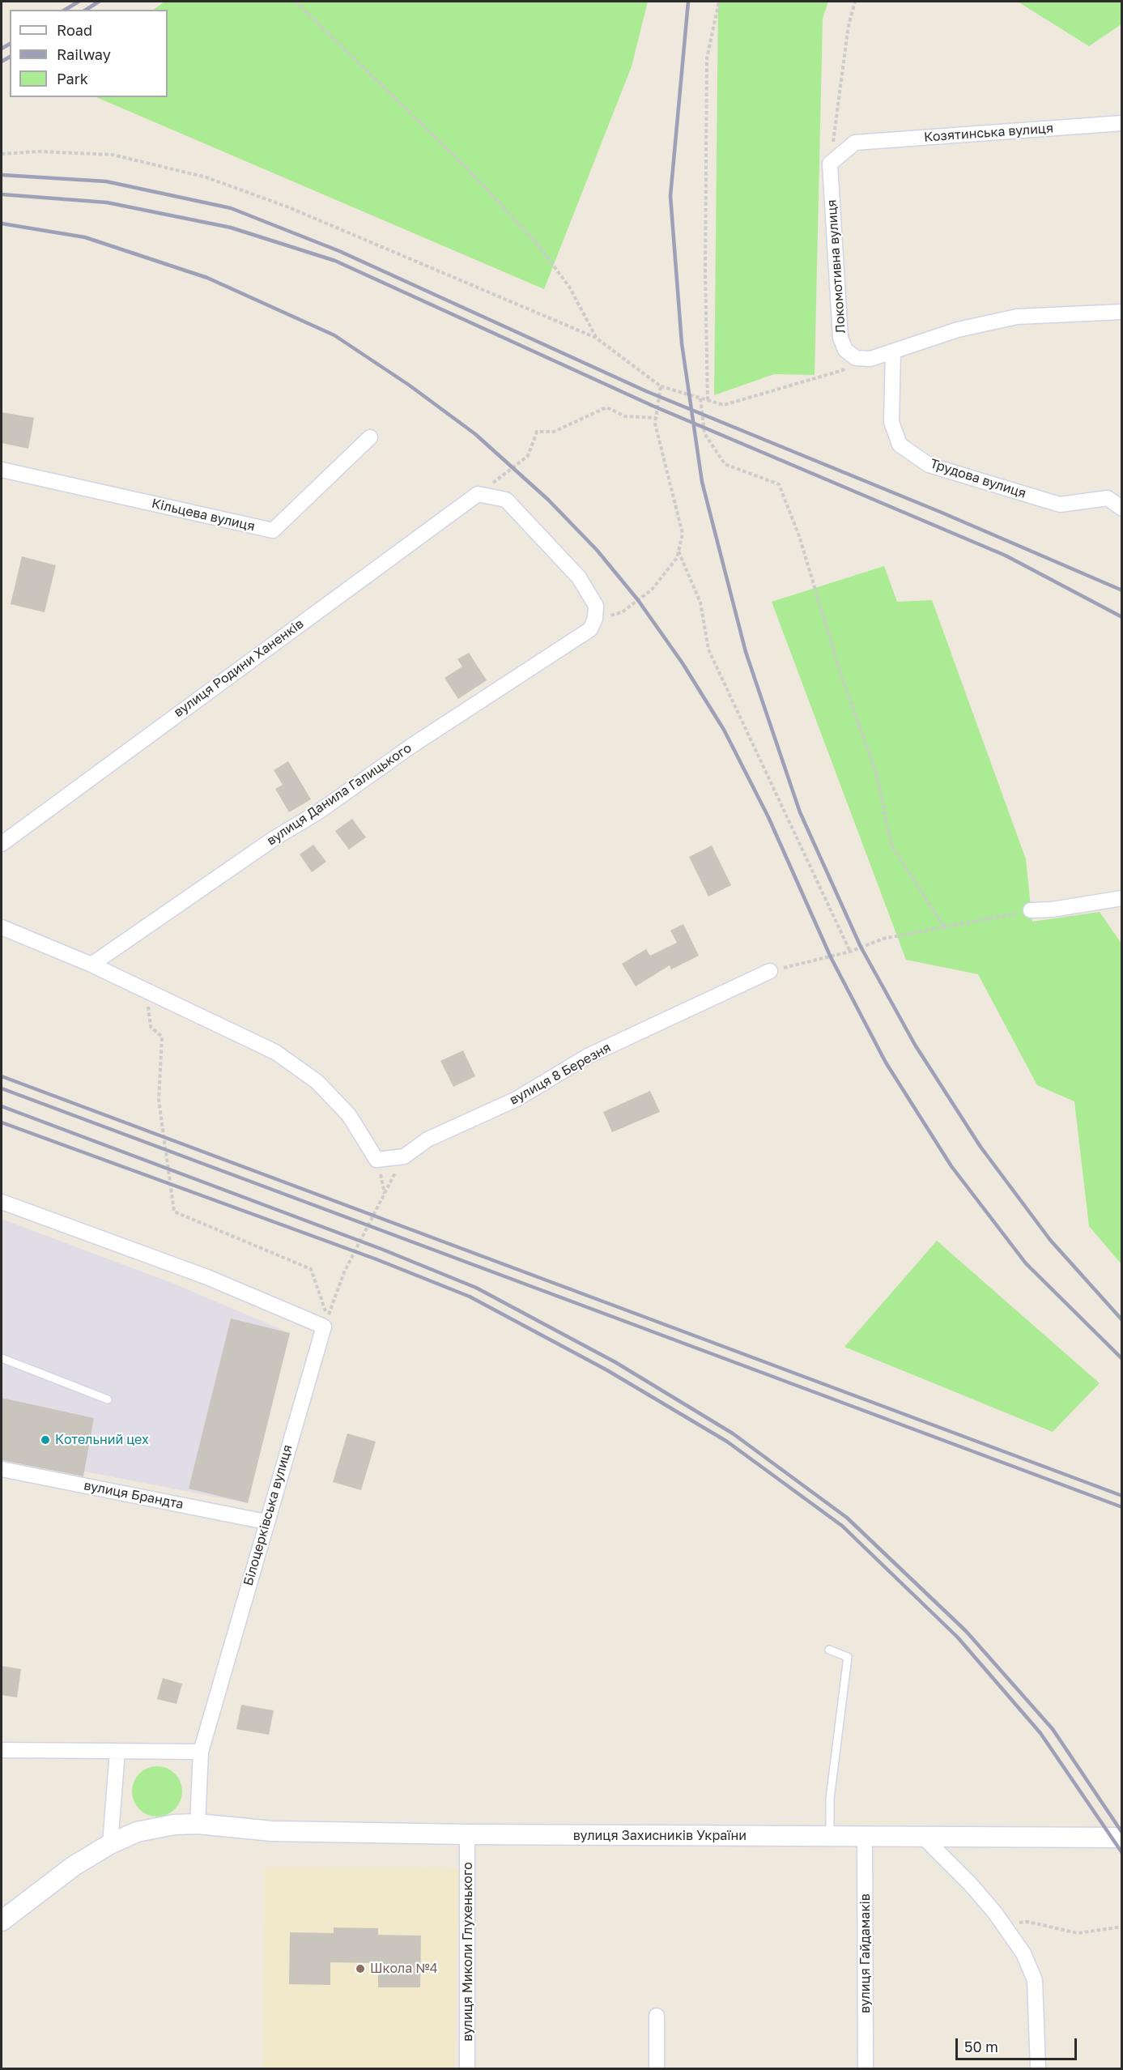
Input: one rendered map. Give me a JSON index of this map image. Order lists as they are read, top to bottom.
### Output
{
  "streets": {
    "main road": ["вулиця Захисників України"],
    "street": [
      "Козятинська вулиця",
      "Локомотивна вулиця",
      "Трудова вулиця",
      "Кільцева вулиця",
      "вулиця Родини Ханенків",
      "вулиця Данила Галицького",
      "вулиця 8 Березня",
      "вулиця Брандта",
      "Білоцерківська вулиця",
      "вулиця Миколи Глухенького",
      "вулиця Гайдамаків"
    ]
  },
  "crossings": [
    ["Козятинська вулиця", "Локомотивна вулиця"],
    ["вулиця Брандта", "Білоцерківська вулиця"],
    ["Білоцерківська вулиця", "вулиця Захисників України"],
    ["вулиця Захисників України", "вулиця Миколи Глухенького"],
    ["вулиця Захисників України", "вулиця Гайдамаків"]
  ],
  "places": ["Котельний цех", "Школа №4"],
  "legend": ["Road", "Railway", "Park"],
  "scale_bar": "50 m"
}
